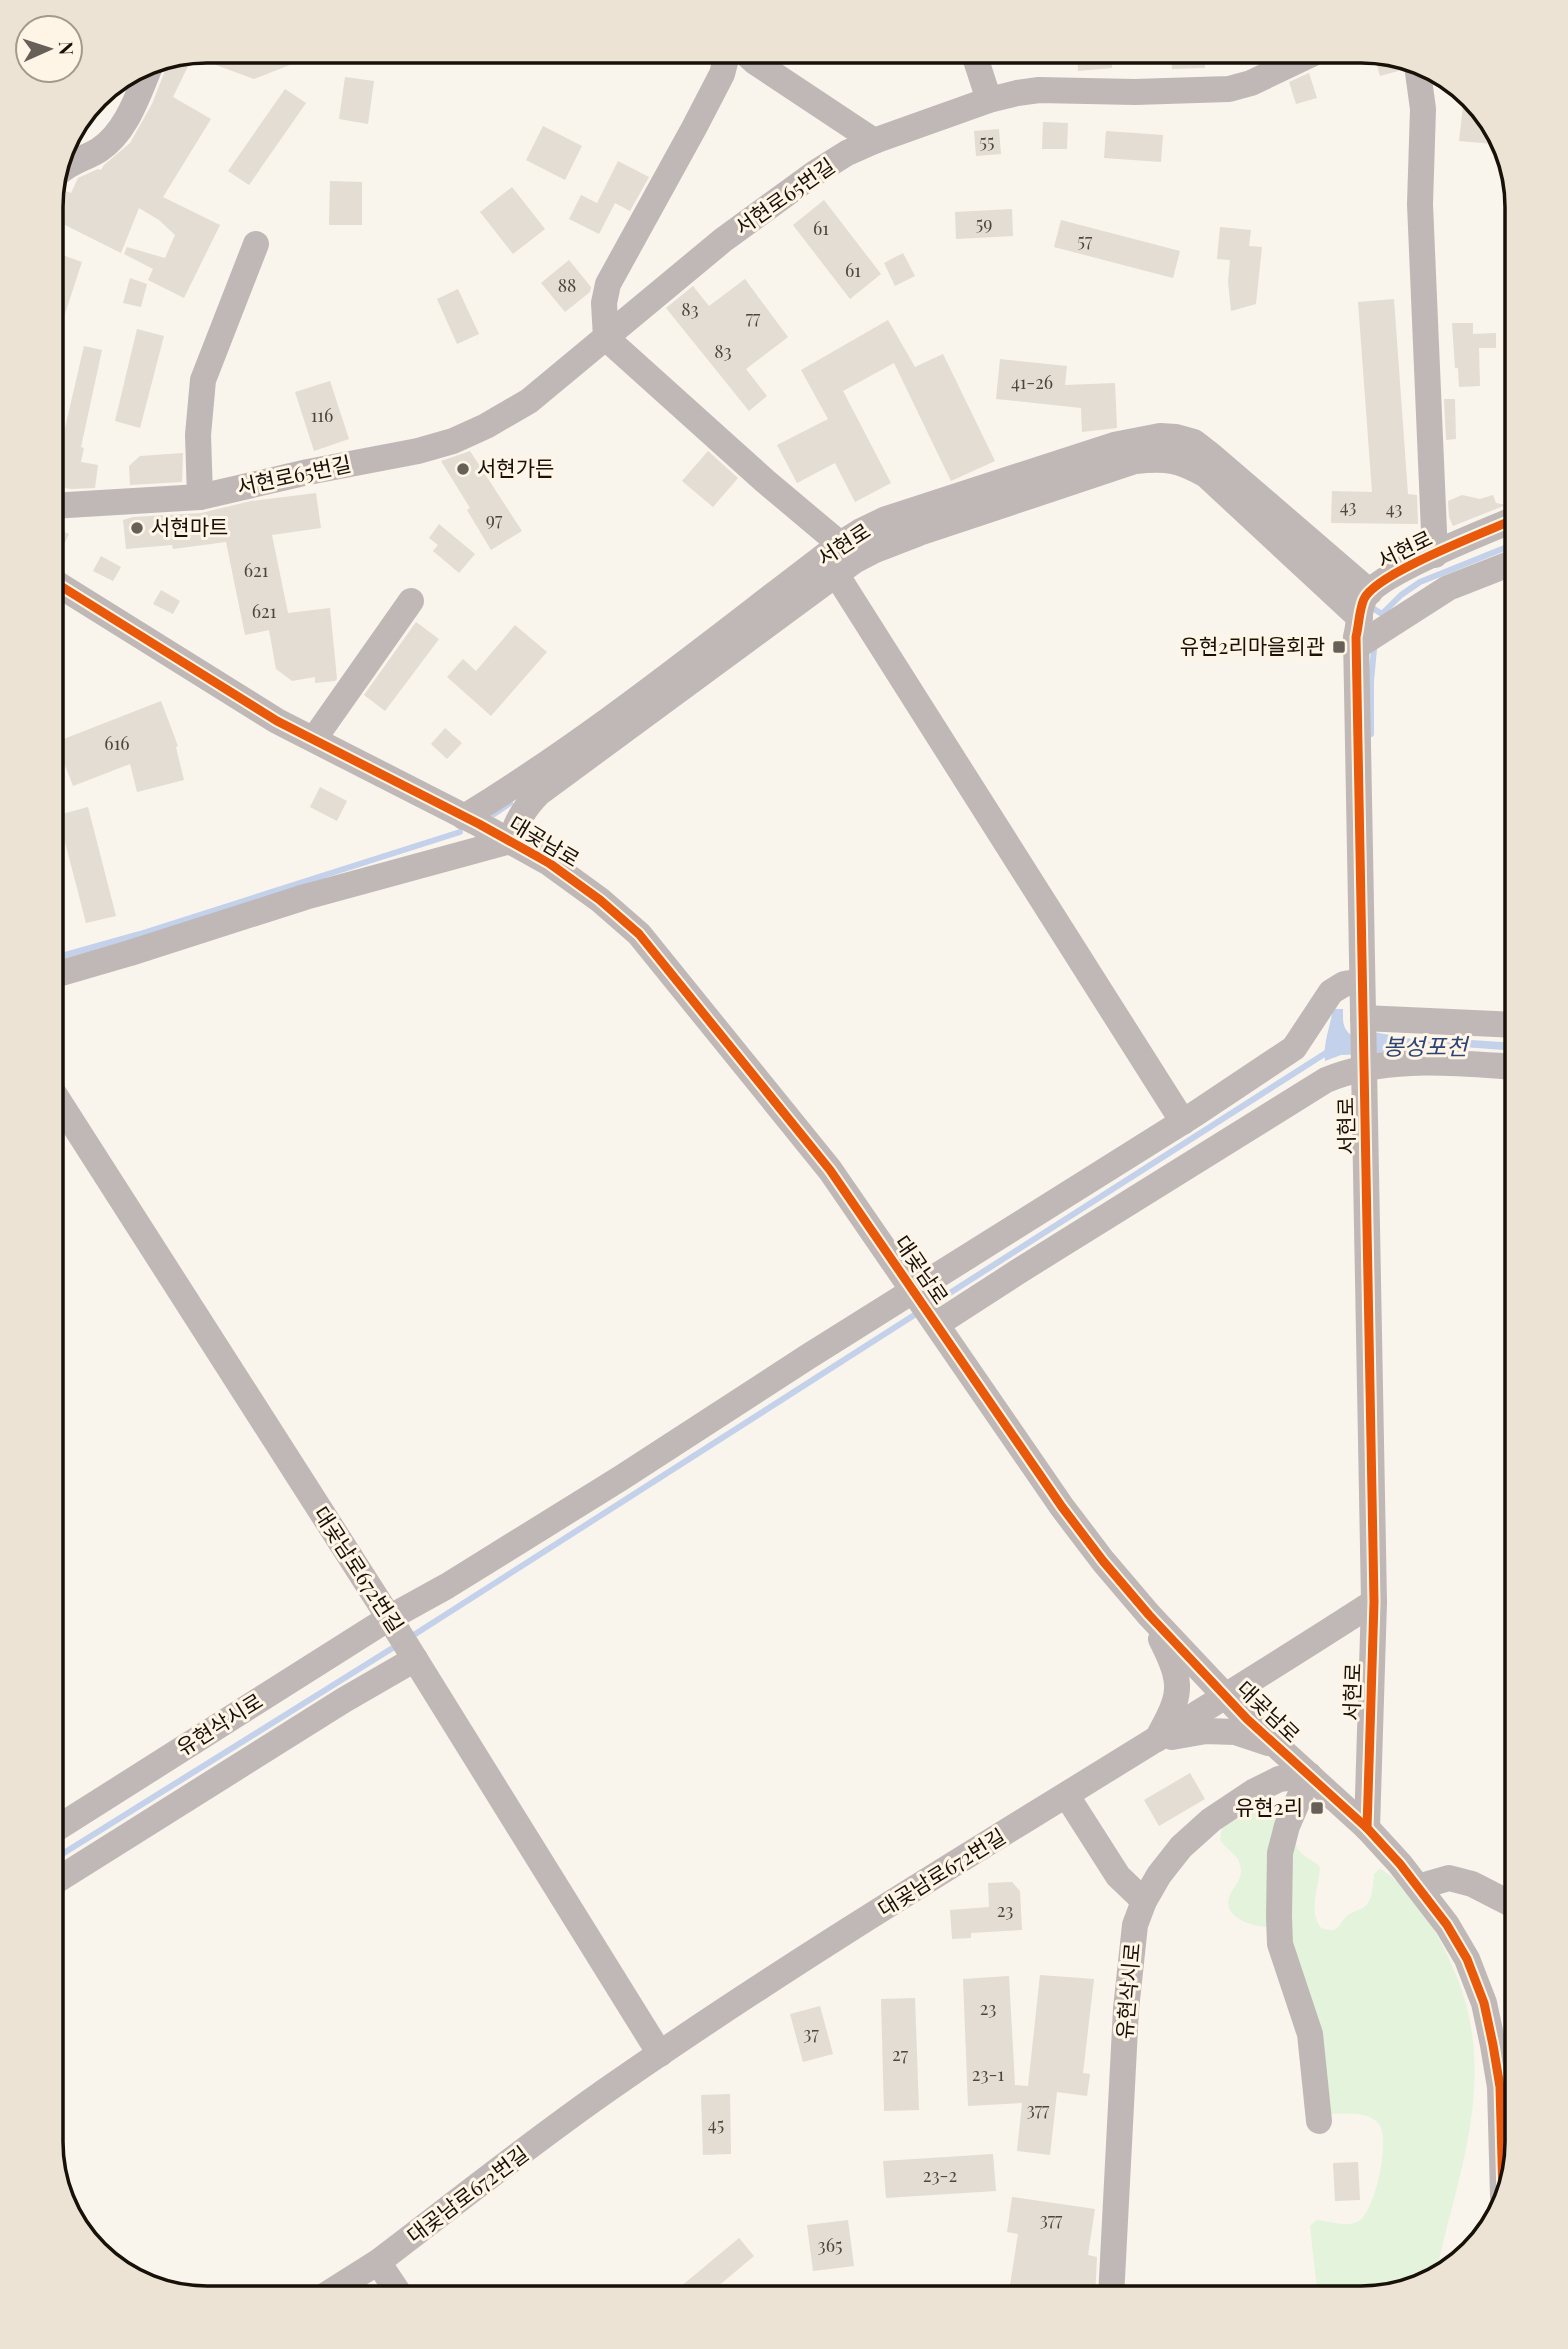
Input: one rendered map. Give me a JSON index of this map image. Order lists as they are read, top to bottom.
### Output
{
  "streets": {
    "street": [
      "서현로65번길",
      "서현로",
      "대곶남로",
      "대곶남로672번길",
      "유현삭시로"
    ]
  },
  "crossings": [
    ["서현로", "대곶남로"],
    ["서현로", "대곶남로672번길"],
    ["서현로", "유현삭시로"],
    ["대곶남로", "대곶남로672번길"],
    ["대곶남로", "유현삭시로"],
    ["대곶남로672번길", "유현삭시로"]
  ],
  "water": ["봉성포천"],
  "places": {
    "other": ["서현가든", "서현마트"],
    "transit": ["유현2리마을회관", "유현2리"]
  },
  "house_numbers": [
    "55",
    "59",
    "61",
    "57",
    "61",
    "88",
    "83",
    "77",
    "83",
    "41-26",
    "116",
    "43",
    "43",
    "97",
    "621",
    "621",
    "616",
    "23",
    "23",
    "37",
    "27",
    "23-1",
    "377",
    "45",
    "23-2",
    "377",
    "365"
  ],
  "north": "right"
}
